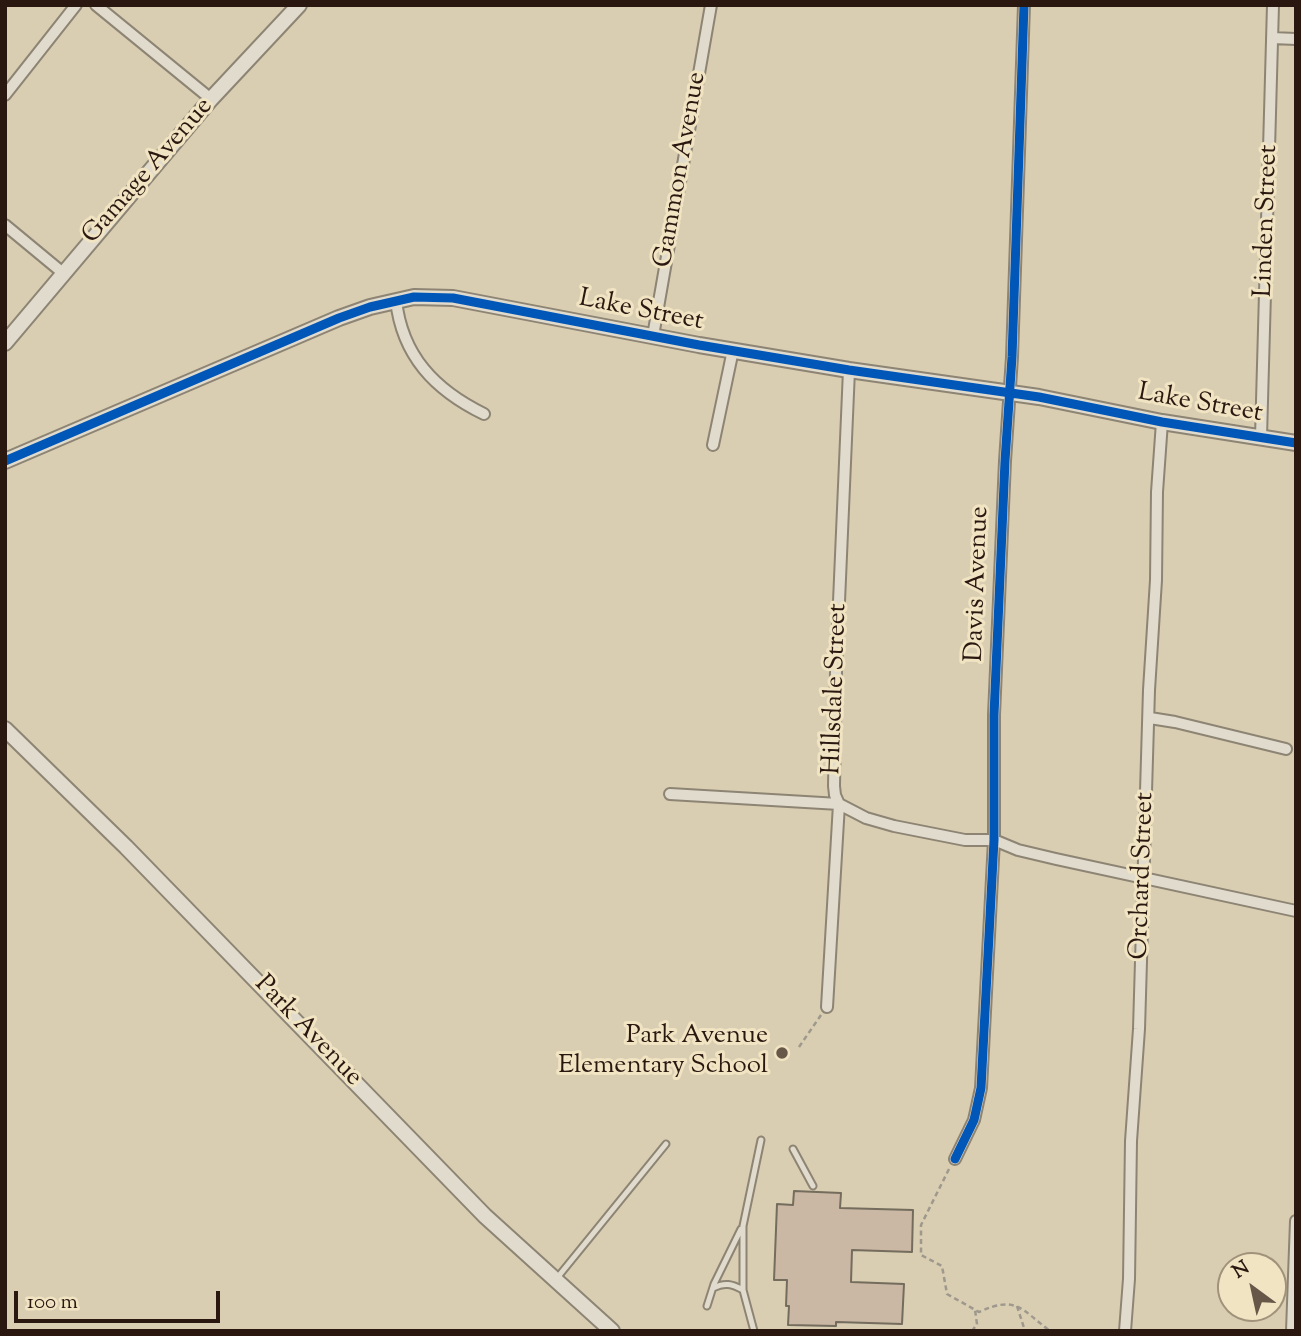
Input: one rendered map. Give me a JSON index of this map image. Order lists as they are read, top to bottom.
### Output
{
  "streets": {
    "street": [
      "Gammon Avenue",
      "Gamage Avenue",
      "Linden Street",
      "Lake Street",
      "Davis Avenue",
      "Hillsdale Street",
      "Orchard Street",
      "Park Avenue"
    ]
  },
  "crossings": [
    ["Gammon Avenue", "Lake Street"],
    ["Linden Street", "Lake Street"],
    ["Lake Street", "Davis Avenue"],
    ["Lake Street", "Hillsdale Street"],
    ["Lake Street", "Orchard Street"]
  ],
  "places": ["Park Avenue Elementary School"],
  "scale_bar": "100 m",
  "north": "top left"
}
